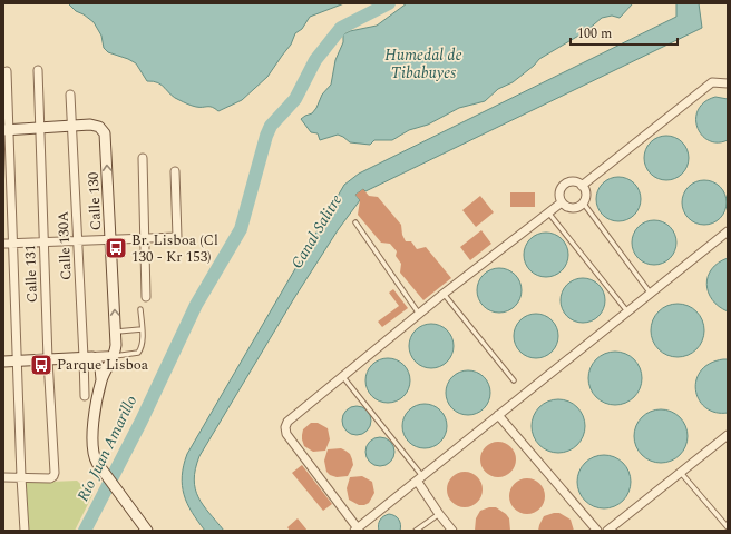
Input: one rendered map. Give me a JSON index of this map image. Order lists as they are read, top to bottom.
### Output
{
  "streets": {
    "main road": ["Calle 130"],
    "street": ["Calle 130A", "Calle 131"]
  },
  "crossings": [
    ["Calle 130", "Calle 130A"]
  ],
  "one_way": ["Calle 130"],
  "water": ["Humedal de Tibabuyes", "Canal Salitre", "Río Juan Amarillo"],
  "places": {
    "bus stop": ["Br. Lisboa (Cl 130 - Kr 153)", "Parque Lisboa"]
  },
  "scale_bar": "100 m"
}
